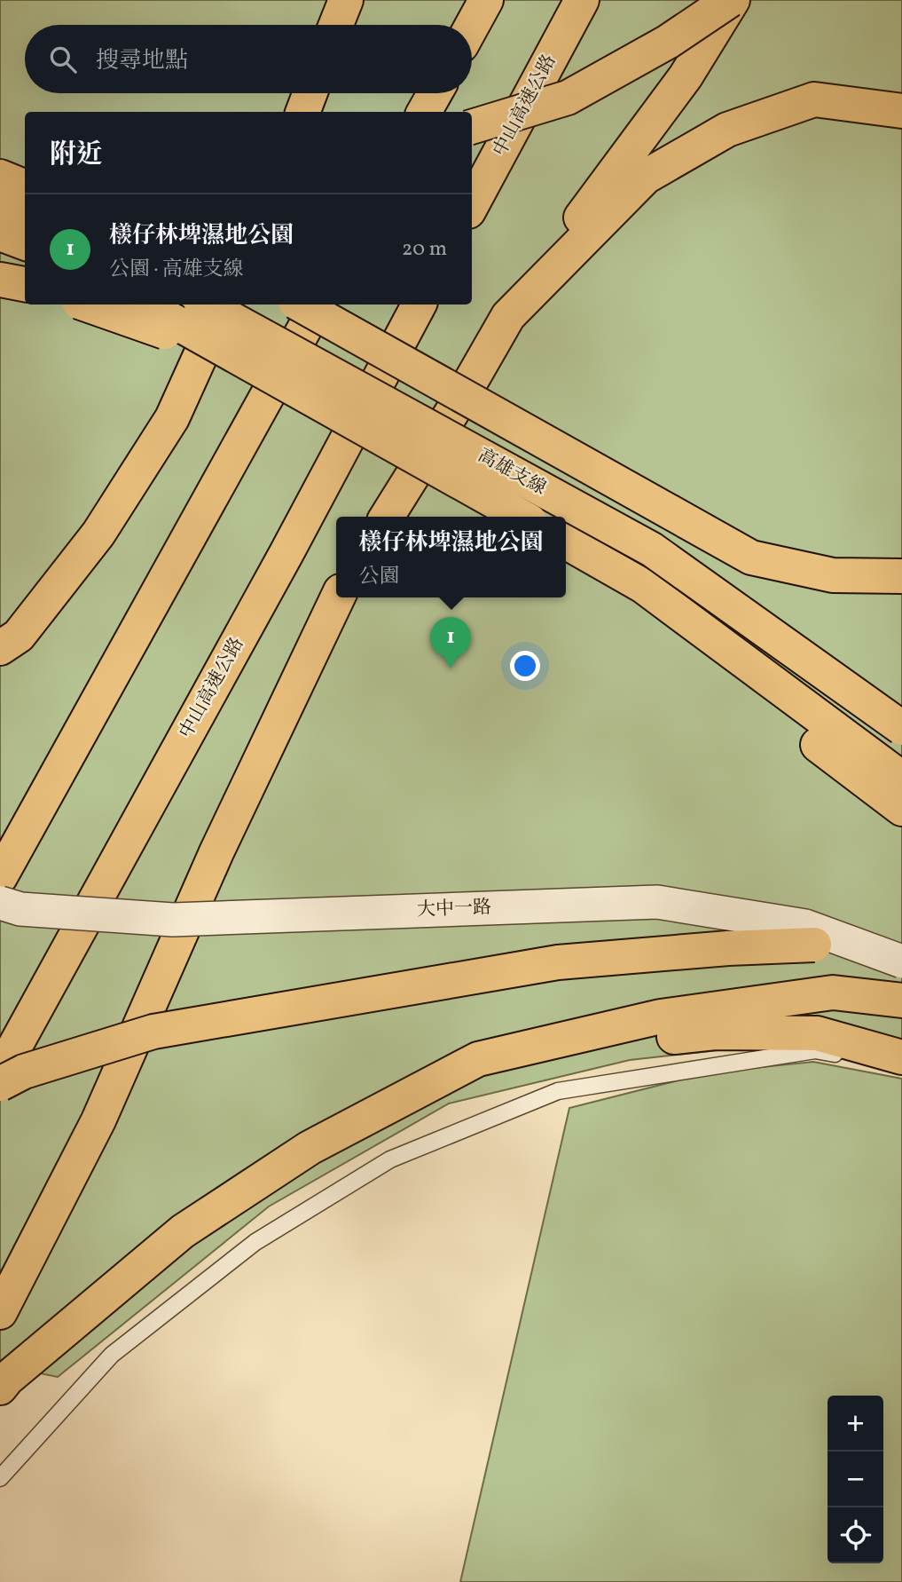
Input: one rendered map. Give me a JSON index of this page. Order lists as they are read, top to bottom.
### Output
{
  "streets": {
    "highway": ["中山高速公路", "高雄支線"],
    "street": ["大中一路"]
  },
  "page": {
    "search": "搜尋地點",
    "heading": "附近",
    "list": [
      {
        "mark": "1",
        "name": "檨仔林埤濕地公園",
        "note": "公園 · 高雄支線",
        "value": "20 m"
      }
    ],
    "popup": ["檨仔林埤濕地公園", "公園"],
    "pins": "1",
    "map_buttons": ["+", "−"]
  }
}
